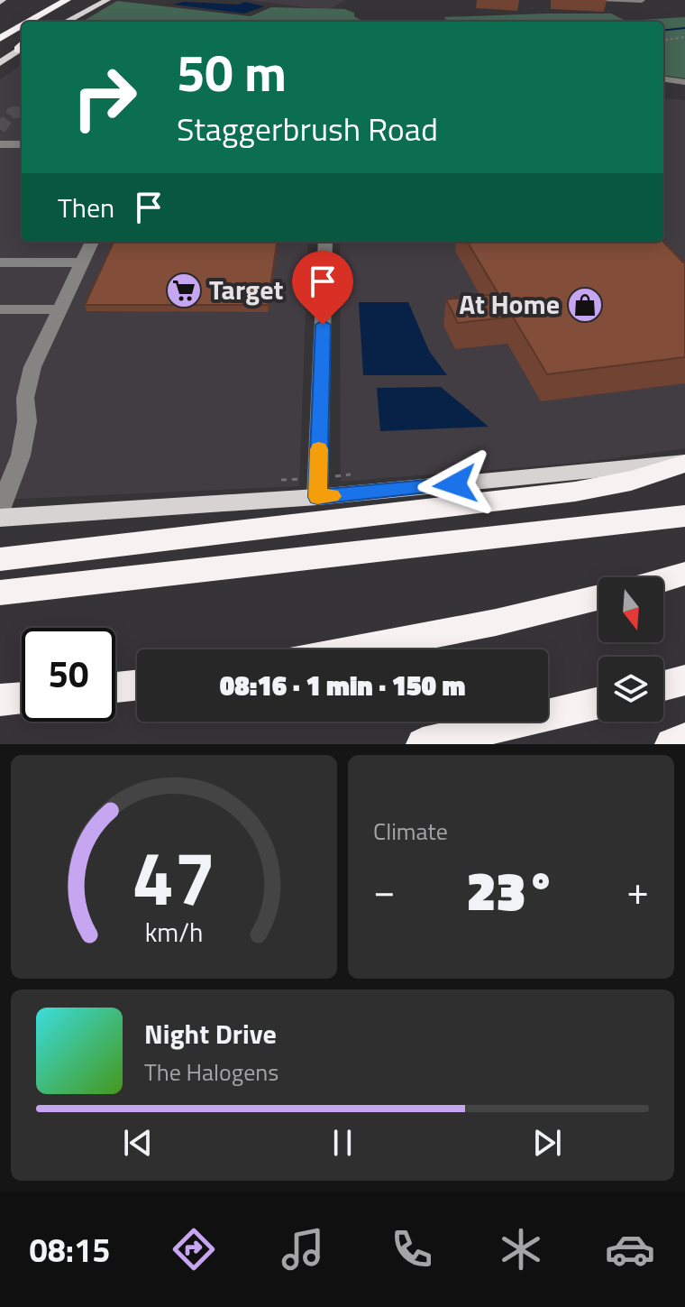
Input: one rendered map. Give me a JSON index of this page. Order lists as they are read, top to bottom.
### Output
{
  "places": {
    "supermarket": ["Target"],
    "shop": ["At Home"]
  },
  "north": "bottom",
  "page": {
    "turn": ["50 m", "Staggerbrush Road"],
    "then": "Then",
    "limit": "50",
    "trip": "08:16 · 1 min · 150 m",
    "tile": "Climate",
    "heat": ["−", "23°", "+"],
    "song": ["Night Drive", "The Halogens"],
    "tabs": "08:15",
    "gauge": ["47", "km/h"]
  }
}
